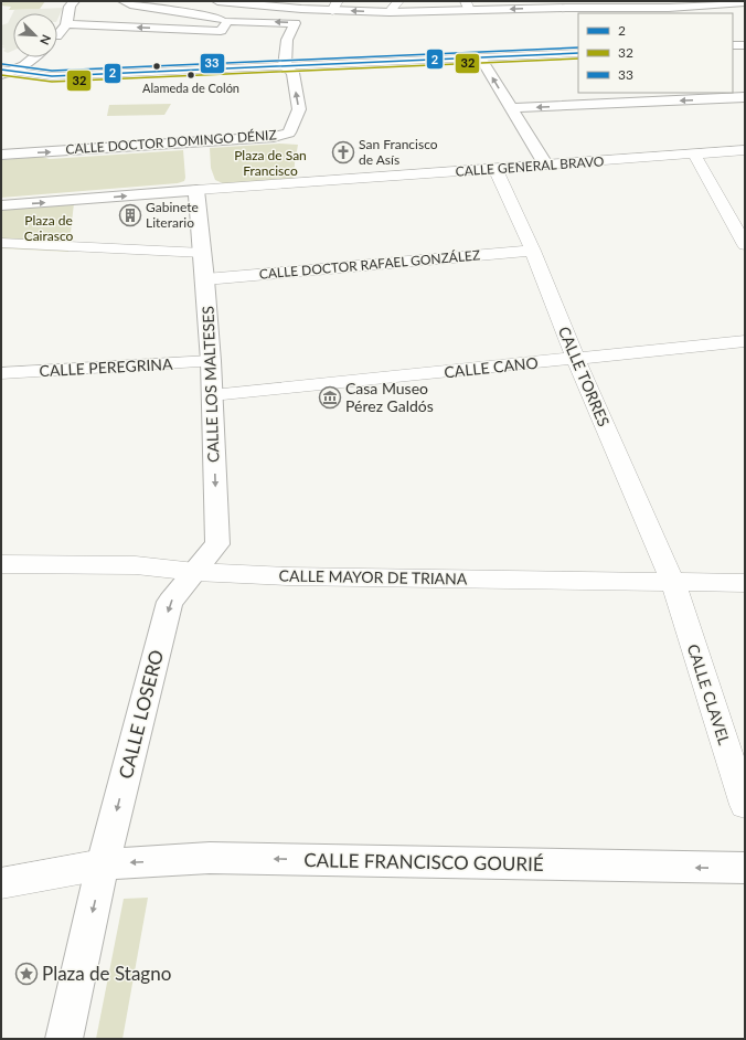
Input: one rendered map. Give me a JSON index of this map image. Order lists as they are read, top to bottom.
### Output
{
  "streets": {
    "street": [
      "CALLE DOCTOR DOMINGO DÉNIZ",
      "CALLE GENERAL BRAVO",
      "CALLE DOCTOR RAFAEL GONZÁLEZ",
      "CALLE PEREGRINA",
      "CALLE CANO",
      "CALLE TORRES",
      "CALLE LOS MALTESES",
      "CALLE MAYOR DE TRIANA",
      "CALLE CLAVEL",
      "CALLE LOSERO",
      "CALLE FRANCISCO GOURIÉ"
    ]
  },
  "crossings": [
    ["CALLE GENERAL BRAVO", "CALLE TORRES"],
    ["CALLE GENERAL BRAVO", "CALLE LOS MALTESES"],
    ["CALLE DOCTOR RAFAEL GONZÁLEZ", "CALLE TORRES"],
    ["CALLE DOCTOR RAFAEL GONZÁLEZ", "CALLE LOS MALTESES"],
    ["CALLE PEREGRINA", "CALLE LOS MALTESES"],
    ["CALLE CANO", "CALLE TORRES"],
    ["CALLE CANO", "CALLE LOS MALTESES"],
    ["CALLE TORRES", "CALLE MAYOR DE TRIANA"],
    ["CALLE TORRES", "CALLE CLAVEL"],
    ["CALLE LOS MALTESES", "CALLE MAYOR DE TRIANA"],
    ["CALLE LOS MALTESES", "CALLE LOSERO"],
    ["CALLE MAYOR DE TRIANA", "CALLE CLAVEL"],
    ["CALLE MAYOR DE TRIANA", "CALLE LOSERO"],
    ["CALLE LOSERO", "CALLE FRANCISCO GOURIÉ"]
  ],
  "one_way": ["CALLE LOS MALTESES", "CALLE LOSERO", "CALLE FRANCISCO GOURIÉ"],
  "parks": ["Plaza de San Francisco", "Plaza de Cairasco"],
  "places": {
    "other": ["Alameda de Colón"],
    "church": ["San Francisco de Asís"],
    "building": ["Gabinete Literario"],
    "museum": ["Casa Museo Pérez Galdós"],
    "place": ["Plaza de Stagno"]
  },
  "lines": ["transit line 33", "transit line 2", "transit line 32"],
  "legend": ["2", "32", "33"],
  "north": "bottom right"
}
